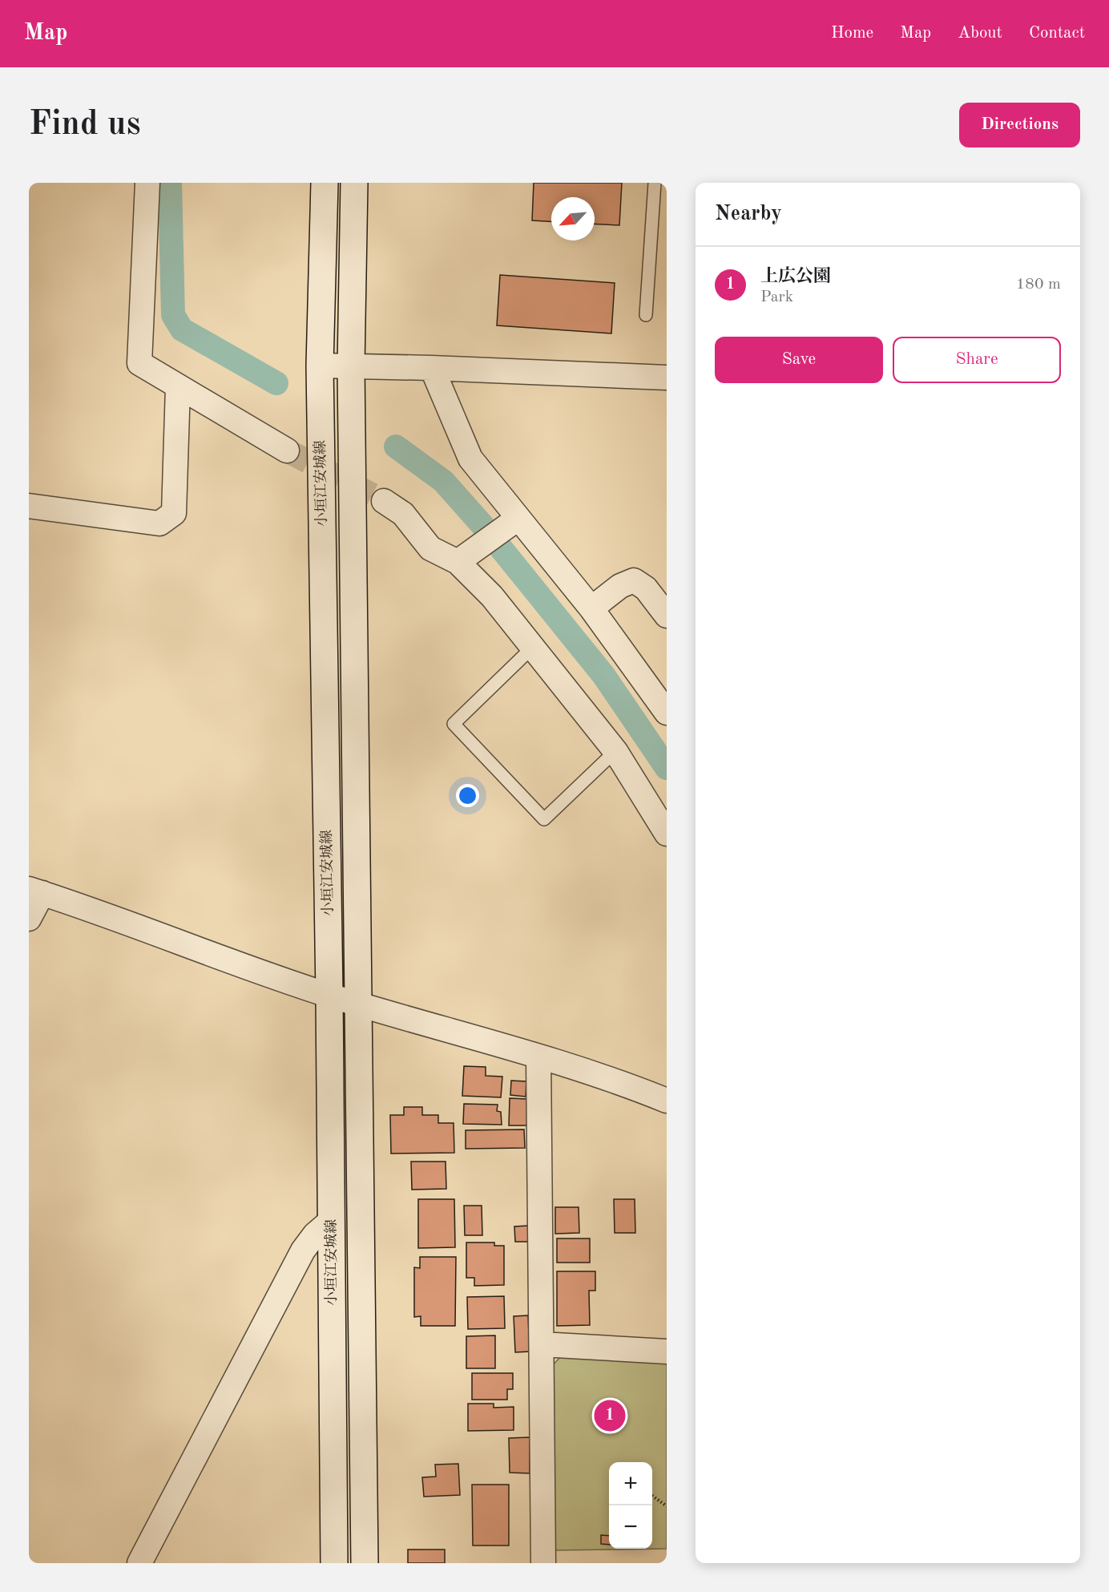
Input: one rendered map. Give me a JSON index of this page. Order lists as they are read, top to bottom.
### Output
{
  "streets": {
    "main road": ["小垣江安城線"]
  },
  "north": "bottom left",
  "page": {
    "header": "Map",
    "nav": [
      "Home",
      "Map",
      "About",
      "Contact"
    ],
    "buttons": [
      "Directions",
      ["Save", "Share"]
    ],
    "title": "Find us",
    "heading": "Nearby",
    "list": [
      {
        "mark": "1",
        "name": "上広公園",
        "note": "Park",
        "value": "180 m"
      }
    ],
    "pins": "1",
    "map_buttons": ["+", "−"]
  }
}
